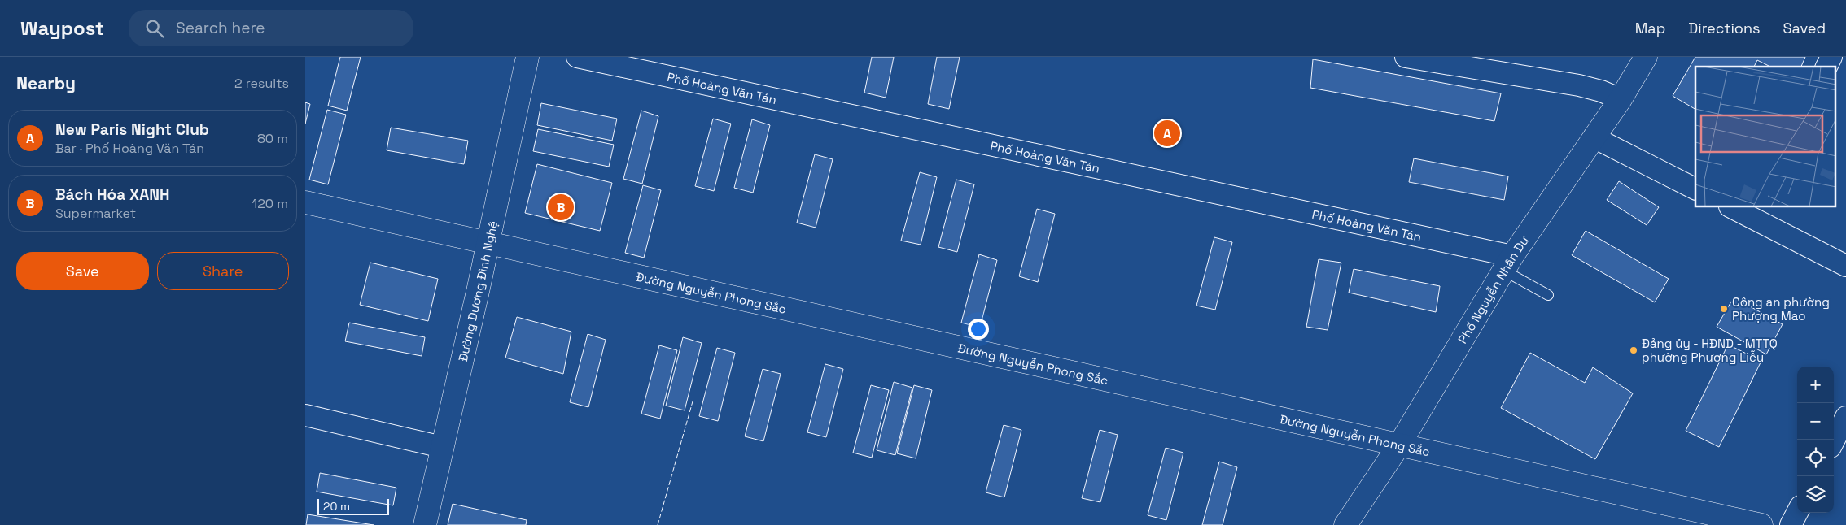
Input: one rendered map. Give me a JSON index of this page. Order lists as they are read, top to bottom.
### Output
{
  "streets": {
    "main road": ["Phố Nguyễn Nhân Dư", "Đường Dương Đình Nghệ", "Đường Nguyễn Phong Sắc"],
    "street": ["Phố Hoàng Văn Tán"]
  },
  "crossings": [
    ["Phố Hoàng Văn Tán", "Phố Nguyễn Nhân Dư"],
    ["Phố Nguyễn Nhân Dư", "Đường Nguyễn Phong Sắc"],
    ["Đường Dương Đình Nghệ", "Đường Nguyễn Phong Sắc"]
  ],
  "places": ["Công an phường Phượng Mao", "Đảng ủy - HĐND - MTTQ phường Phương Liễu"],
  "scale_bar": "20 m",
  "page": {
    "header": "Waypost",
    "search": "Search here",
    "nav": ["Map", "Directions", "Saved"],
    "heading": ["Nearby", "2 results"],
    "list": [
      {
        "mark": "A",
        "name": "New Paris Night Club",
        "note": "Bar · Phố Hoàng Văn Tán",
        "value": "80 m"
      },
      {
        "mark": "B",
        "name": "Bách Hóa XANH",
        "note": "Supermarket",
        "value": "120 m"
      }
    ],
    "pins": ["A", "B"],
    "buttons": ["Save", "Share"],
    "map_buttons": ["+", "−"],
    "scale": "20 m"
  }
}
